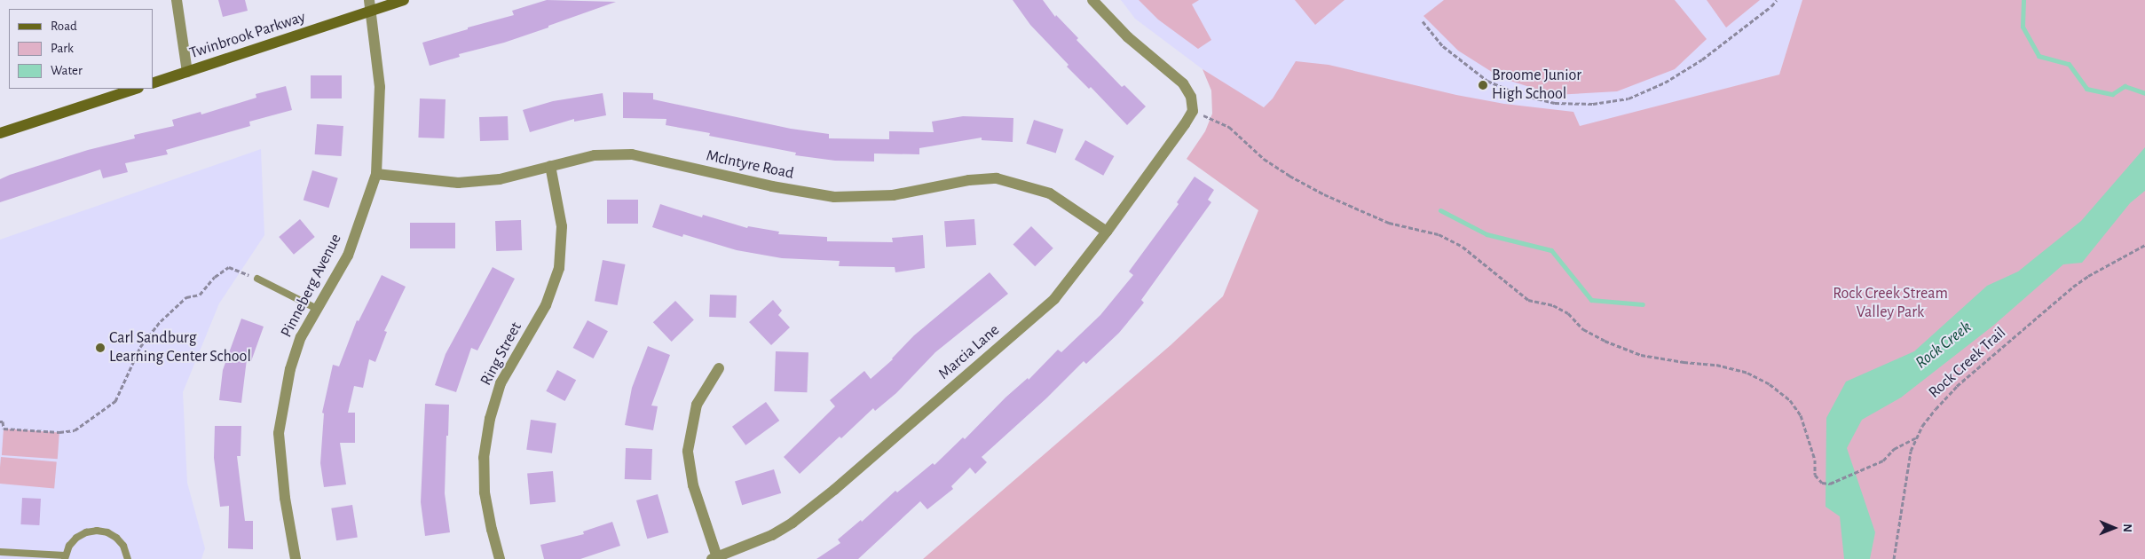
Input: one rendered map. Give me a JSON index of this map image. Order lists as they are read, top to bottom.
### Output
{
  "streets": {
    "street": [
      "Twinbrook Parkway",
      "McIntyre Road",
      "Pinneberg Avenue",
      "Marcia Lane",
      "Ring Street"
    ],
    "path": ["Rock Creek Trail"]
  },
  "crossings": [
    ["Twinbrook Parkway", "Pinneberg Avenue"],
    ["McIntyre Road", "Pinneberg Avenue"],
    ["McIntyre Road", "Marcia Lane"],
    ["McIntyre Road", "Ring Street"]
  ],
  "water": ["Rock Creek"],
  "parks": ["Rock Creek Stream Valley Park"],
  "places": ["Broome Junior High School", "Carl Sandburg Learning Center School"],
  "legend": ["Road", "Park", "Water"],
  "north": "right"
}
